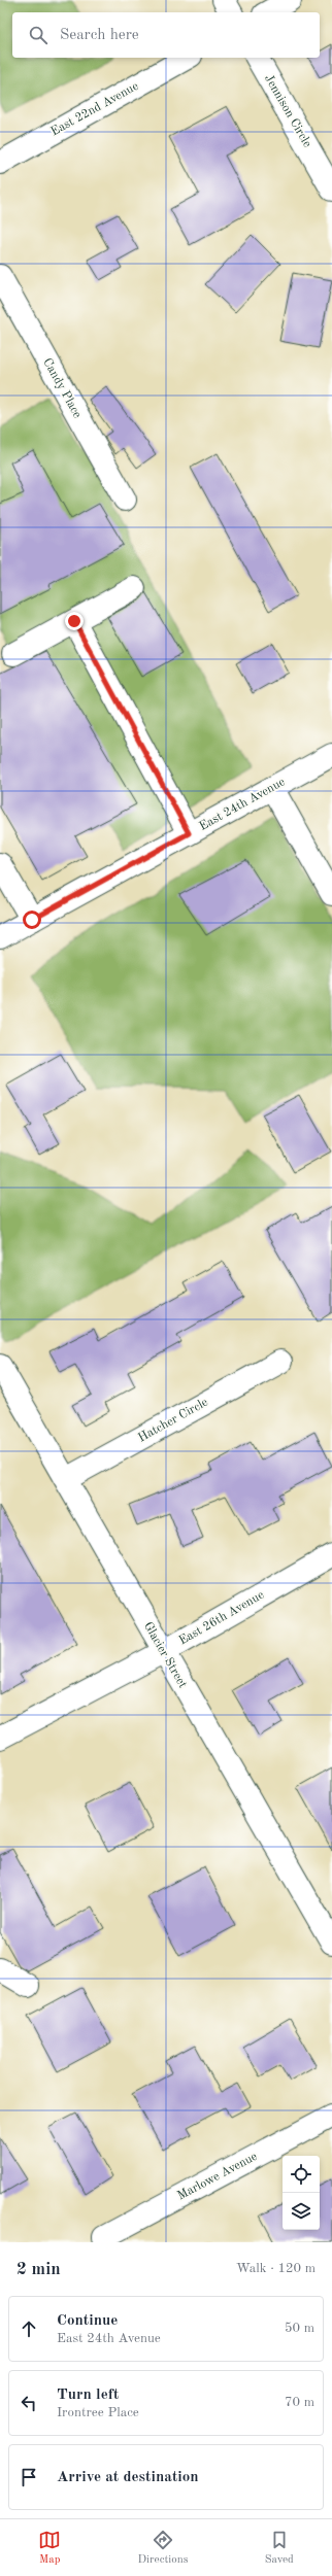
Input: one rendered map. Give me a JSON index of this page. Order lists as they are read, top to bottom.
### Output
{
  "streets": {
    "street": [
      "East 22nd Avenue",
      "Jennison Circle",
      "Candy Place",
      "East 24th Avenue",
      "Hatcher Circle",
      "East 26th Avenue",
      "Glacier Street",
      "Marlowe Avenue"
    ]
  },
  "crossings": [
    ["Hatcher Circle", "Glacier Street"],
    ["East 26th Avenue", "Glacier Street"]
  ],
  "page": {
    "search": "Search here",
    "heading": ["2 min", "Walk · 120 m"],
    "list": [
      ["Continue", "East 24th Avenue", "50 m"],
      ["Turn left", "Irontree Place", "70 m"],
      "Arrive at destination"
    ],
    "nav": ["Map", "Directions", "Saved"]
  }
}
